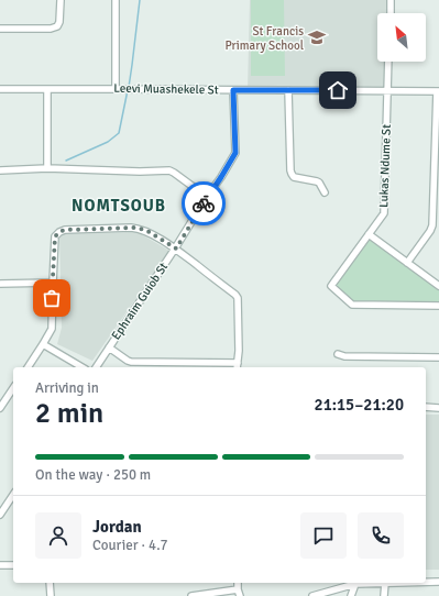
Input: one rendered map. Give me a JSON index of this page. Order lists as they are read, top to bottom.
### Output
{
  "streets": {
    "street": ["Leevi Muashekele St", "Lukas Ndume St", "Ephraim Guiob St"]
  },
  "crossings": [
    ["Leevi Muashekele St", "Lukas Ndume St"],
    ["Leevi Muashekele St", "Ephraim Guiob St"]
  ],
  "districts": ["NOMTSOUB"],
  "places": {
    "school or university": ["St Francis Primary School"]
  },
  "north": "top left",
  "page": {
    "heading": ["2 min", "Arriving in", "21:15–21:20"],
    "panel": ["Jordan", "Courier · 4.7"],
    "bar": "On the way · 250 m"
  }
}
